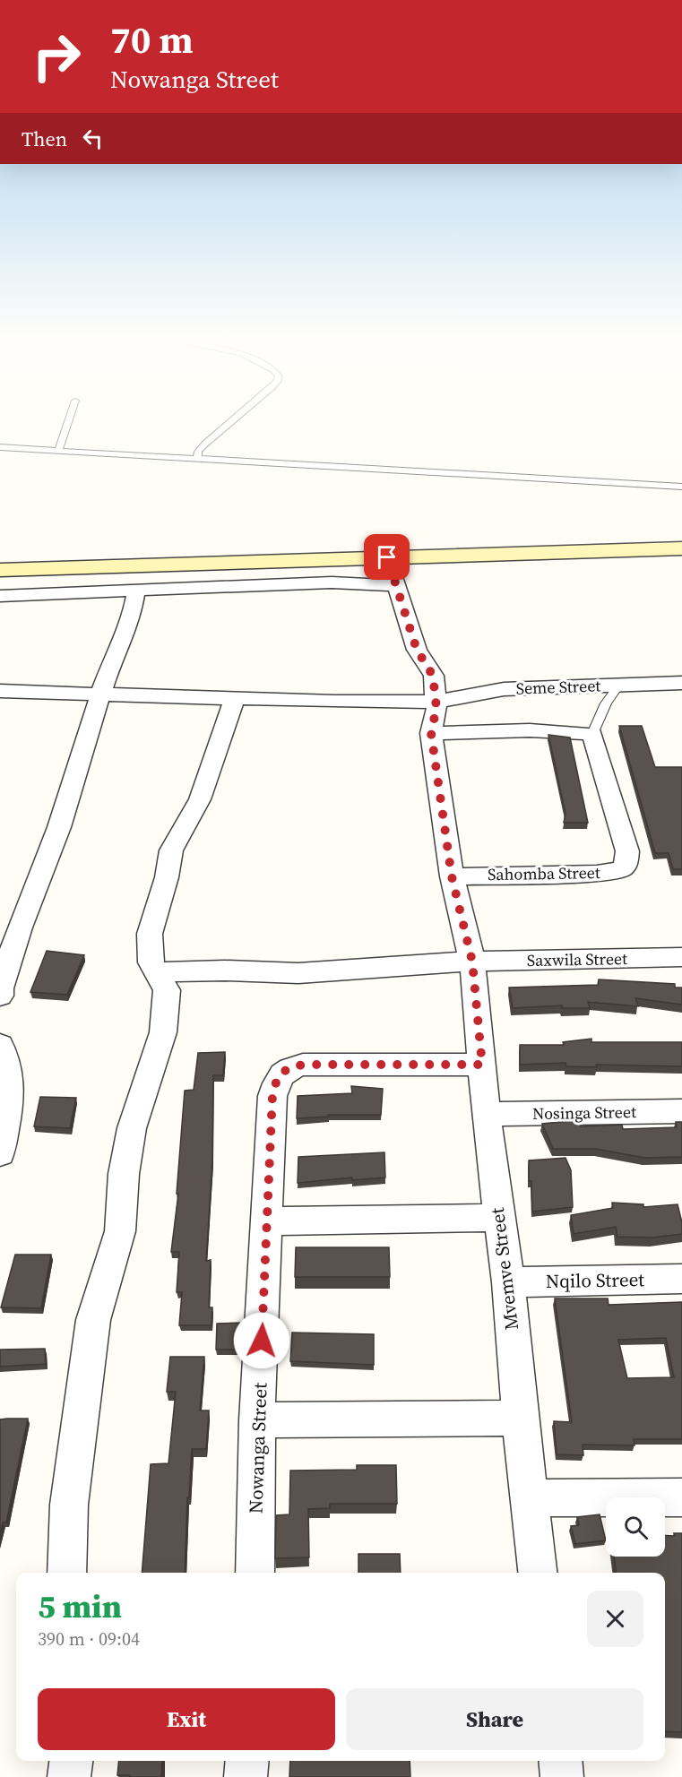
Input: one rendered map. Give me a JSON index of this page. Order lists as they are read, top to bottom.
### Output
{
  "streets": {
    "street": [
      "Seme Street",
      "Sahomba Street",
      "Saxwila Street",
      "Nosinga Street",
      "Mvemve Street",
      "Nqilo Street",
      "Nowanga Street"
    ]
  },
  "crossings": [
    ["Saxwila Street", "Mvemve Street"],
    ["Nosinga Street", "Mvemve Street"],
    ["Mvemve Street", "Nqilo Street"],
    ["Mvemve Street", "Nowanga Street"]
  ],
  "page": {
    "turn": ["70 m", "Nowanga Street"],
    "then": "Then",
    "heading": ["5 min", "390 m · 09:04"],
    "buttons": ["Exit", "Share"]
  }
}
